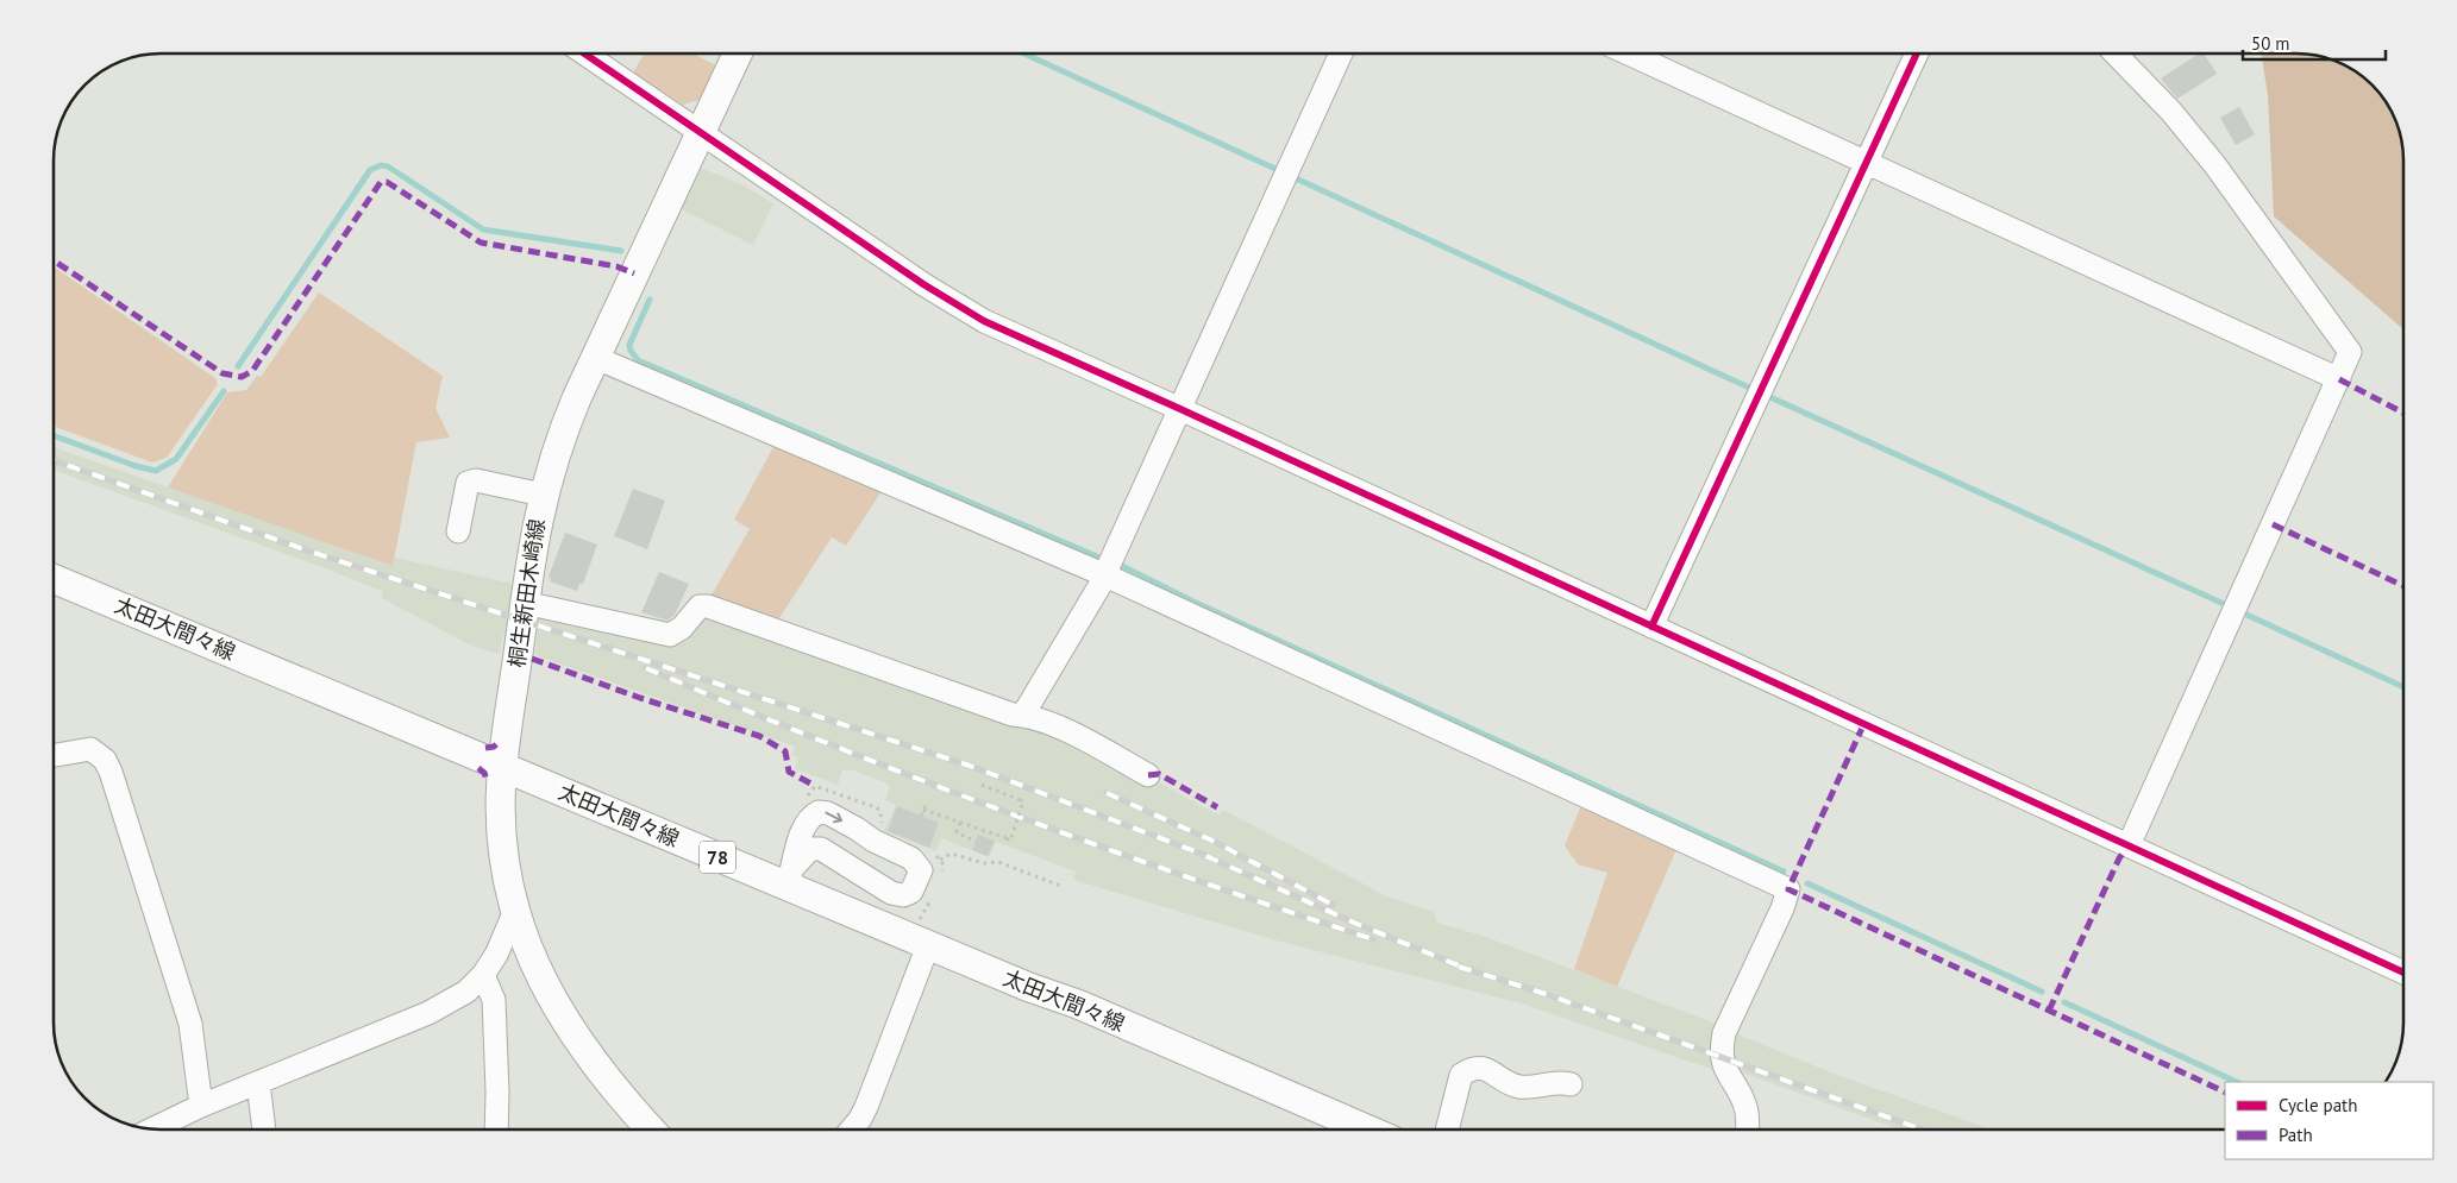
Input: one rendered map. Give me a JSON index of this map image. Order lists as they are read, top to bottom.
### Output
{
  "streets": {
    "main road": ["桐生新田木崎線", "太田大間々線", "78"]
  },
  "crossings": [
    ["桐生新田木崎線", "太田大間々線"]
  ],
  "legend": ["Cycle path", "Path"],
  "scale_bar": "50 m"
}
